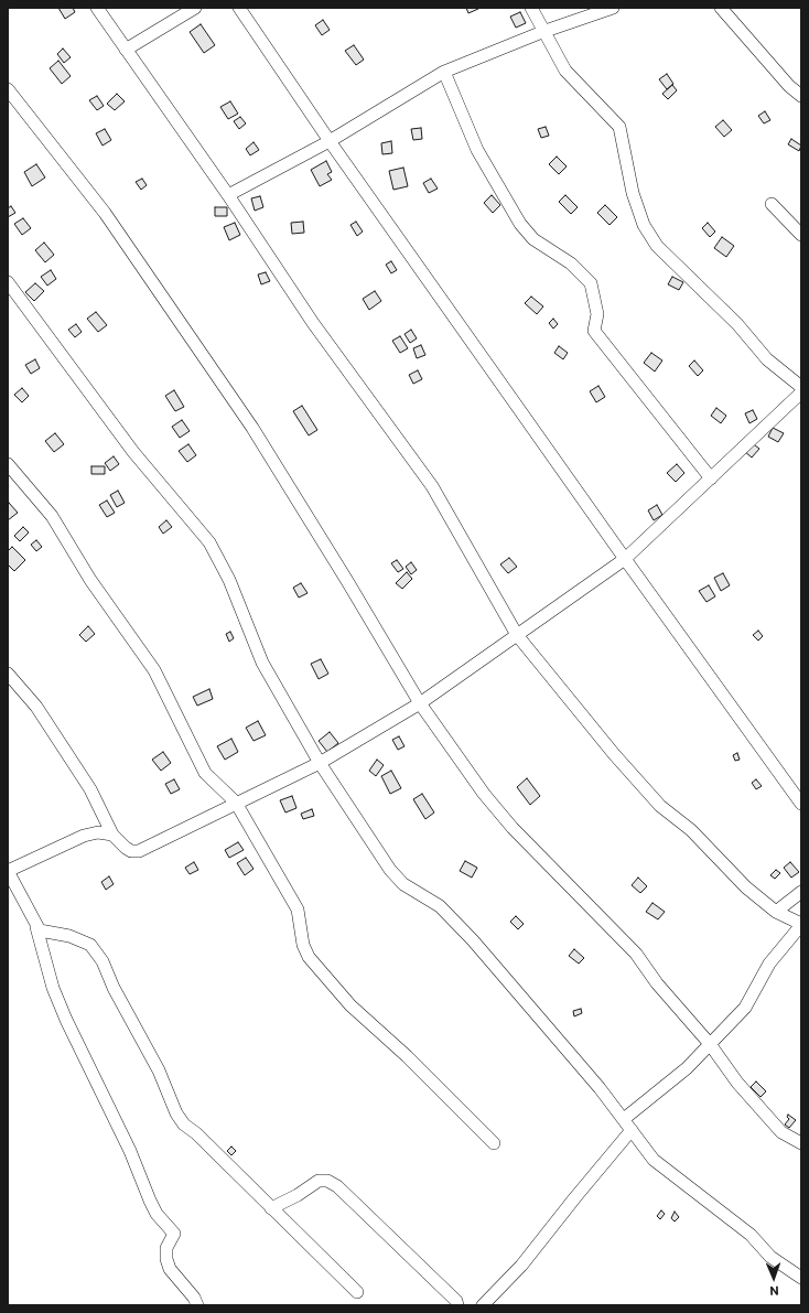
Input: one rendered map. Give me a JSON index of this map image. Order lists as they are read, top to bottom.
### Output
{
  "north": "bottom"
}
